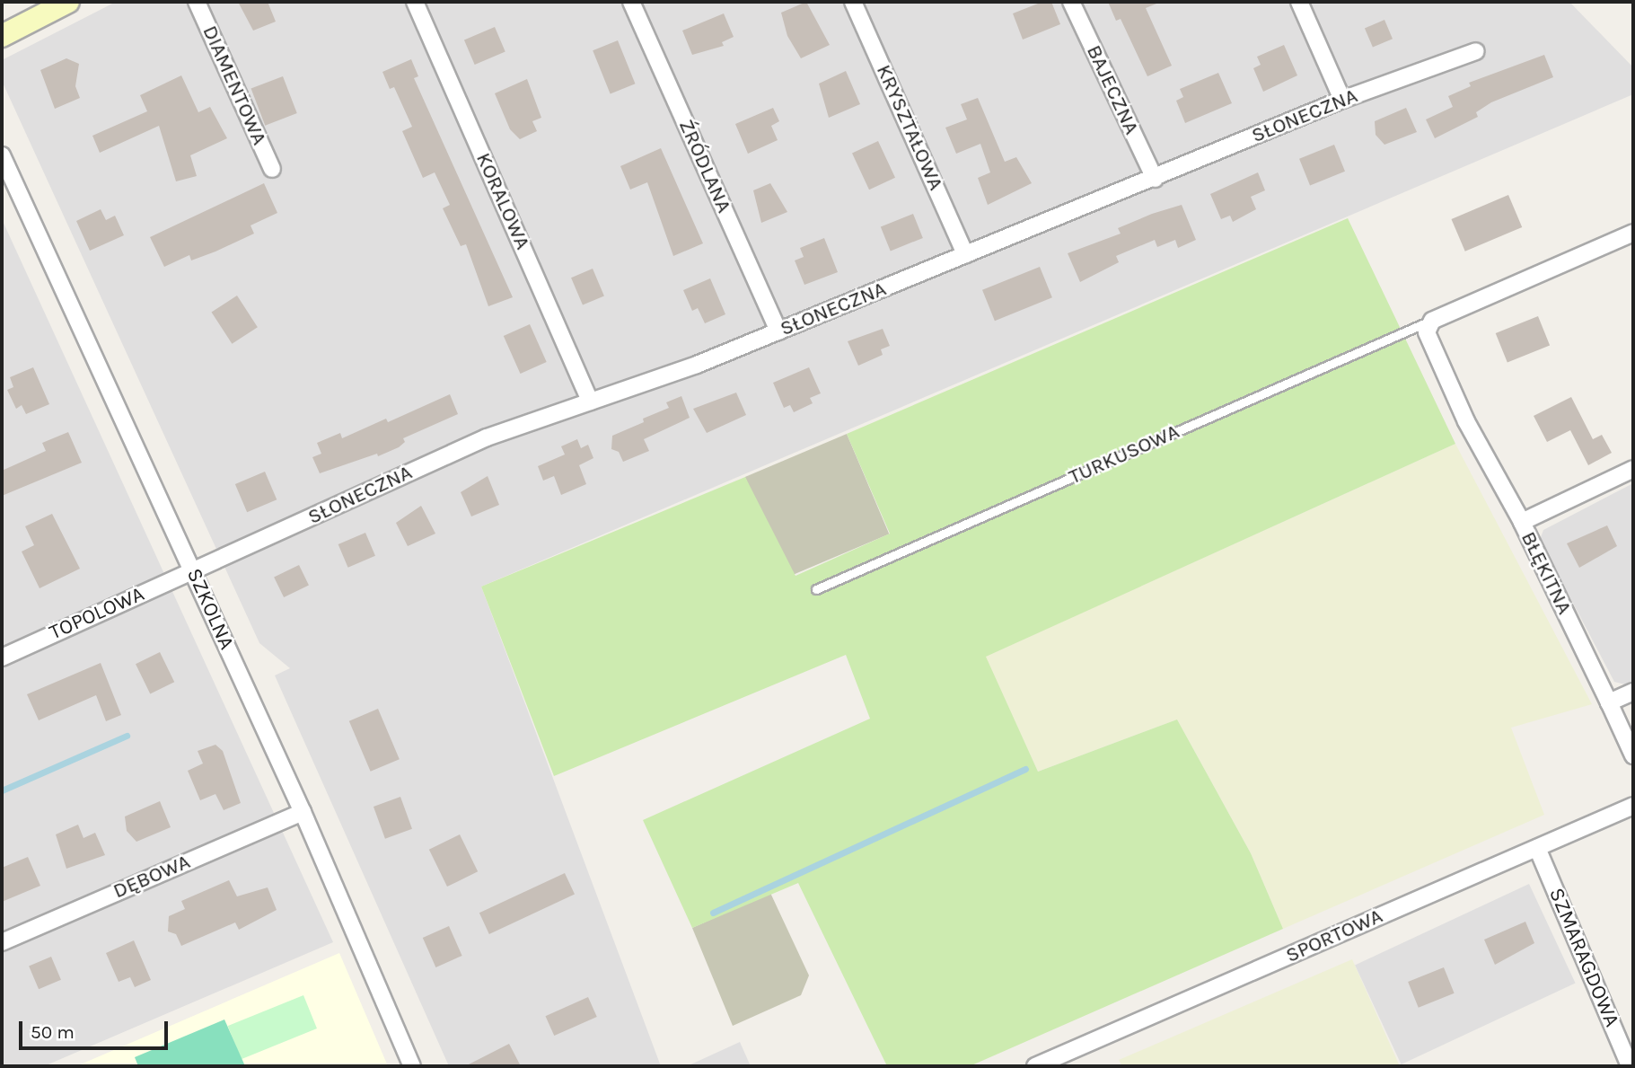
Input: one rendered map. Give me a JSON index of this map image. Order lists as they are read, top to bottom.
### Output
{
  "streets": {
    "street": [
      "DIAMENTOWA",
      "BAJECZNA",
      "SŁONECZNA",
      "KRYSZTAŁOWA",
      "ŹRÓDLANA",
      "KORALOWA",
      "TURKUSOWA",
      "BŁĘKITNA",
      "SZKOLNA",
      "TOPOLOWA",
      "DĘBOWA",
      "SPORTOWA",
      "SZMARAGDOWA"
    ]
  },
  "crossings": [
    ["BAJECZNA", "SŁONECZNA"],
    ["SŁONECZNA", "KRYSZTAŁOWA"],
    ["SŁONECZNA", "ŹRÓDLANA"],
    ["SŁONECZNA", "KORALOWA"],
    ["SŁONECZNA", "SZKOLNA"],
    ["SŁONECZNA", "TOPOLOWA"],
    ["SZKOLNA", "TOPOLOWA"],
    ["SZKOLNA", "DĘBOWA"],
    ["SPORTOWA", "SZMARAGDOWA"]
  ],
  "scale_bar": "50 m"
}
